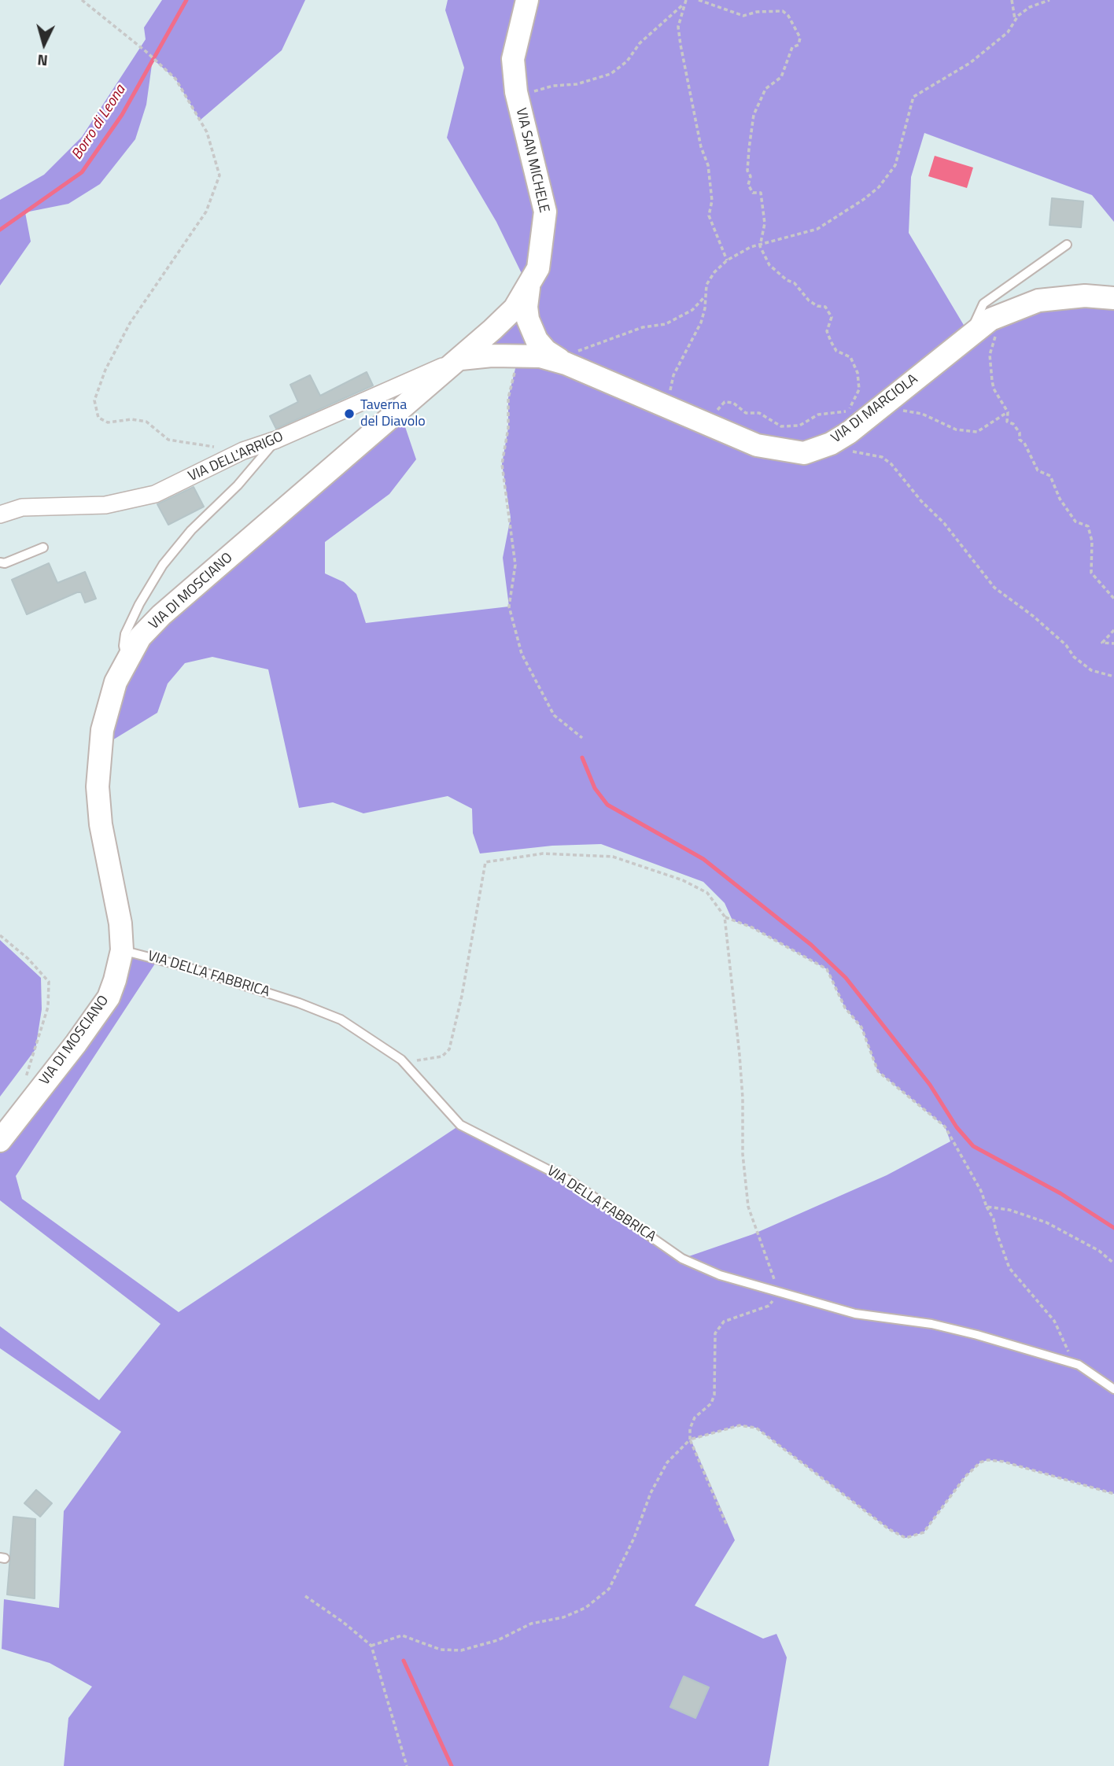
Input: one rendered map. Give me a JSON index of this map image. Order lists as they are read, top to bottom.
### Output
{
  "streets": {
    "main road": ["VIA SAN MICHELE", "VIA DI MARCIOLA", "VIA DI MOSCIANO"],
    "street": ["VIA DELL'ARRIGO"],
    "lane": ["VIA DELLA FABBRICA"]
  },
  "crossings": [
    ["VIA SAN MICHELE", "VIA DI MARCIOLA"],
    ["VIA SAN MICHELE", "VIA DELL'ARRIGO"],
    ["VIA SAN MICHELE", "VIA DI MOSCIANO"],
    ["VIA DI MARCIOLA", "VIA DELL'ARRIGO"],
    ["VIA DI MARCIOLA", "VIA DI MOSCIANO"],
    ["VIA DELL'ARRIGO", "VIA DI MOSCIANO"],
    ["VIA DI MOSCIANO", "VIA DELLA FABBRICA"]
  ],
  "water": ["Borro di Leona"],
  "places": ["Taverna del Diavolo"],
  "north": "bottom"
}
